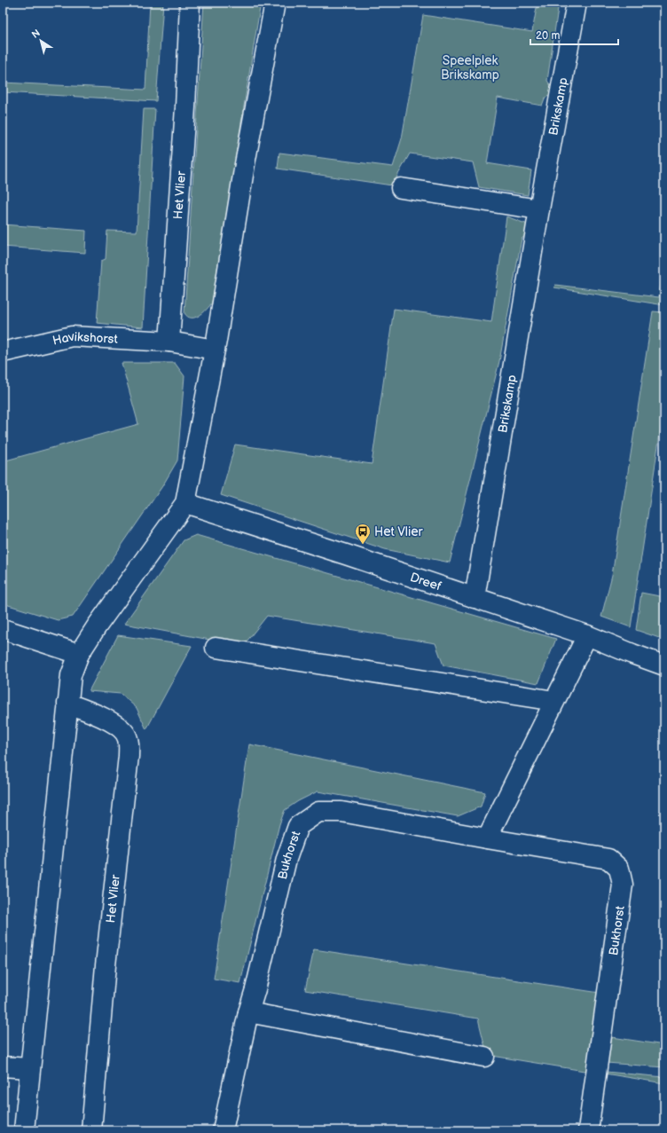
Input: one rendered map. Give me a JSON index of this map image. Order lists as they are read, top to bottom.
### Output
{
  "streets": {
    "street": [
      "Brikskamp",
      "Het Vlier",
      "Havikshorst",
      "Dreef",
      "Bukhorst"
    ]
  },
  "crossings": [
    ["Brikskamp", "Dreef"],
    ["Het Vlier", "Havikshorst"]
  ],
  "parks": ["Speelplek Brikskamp"],
  "places": {
    "bus stop": ["Het Vlier"]
  },
  "scale_bar": "20 m",
  "north": "top left"
}
